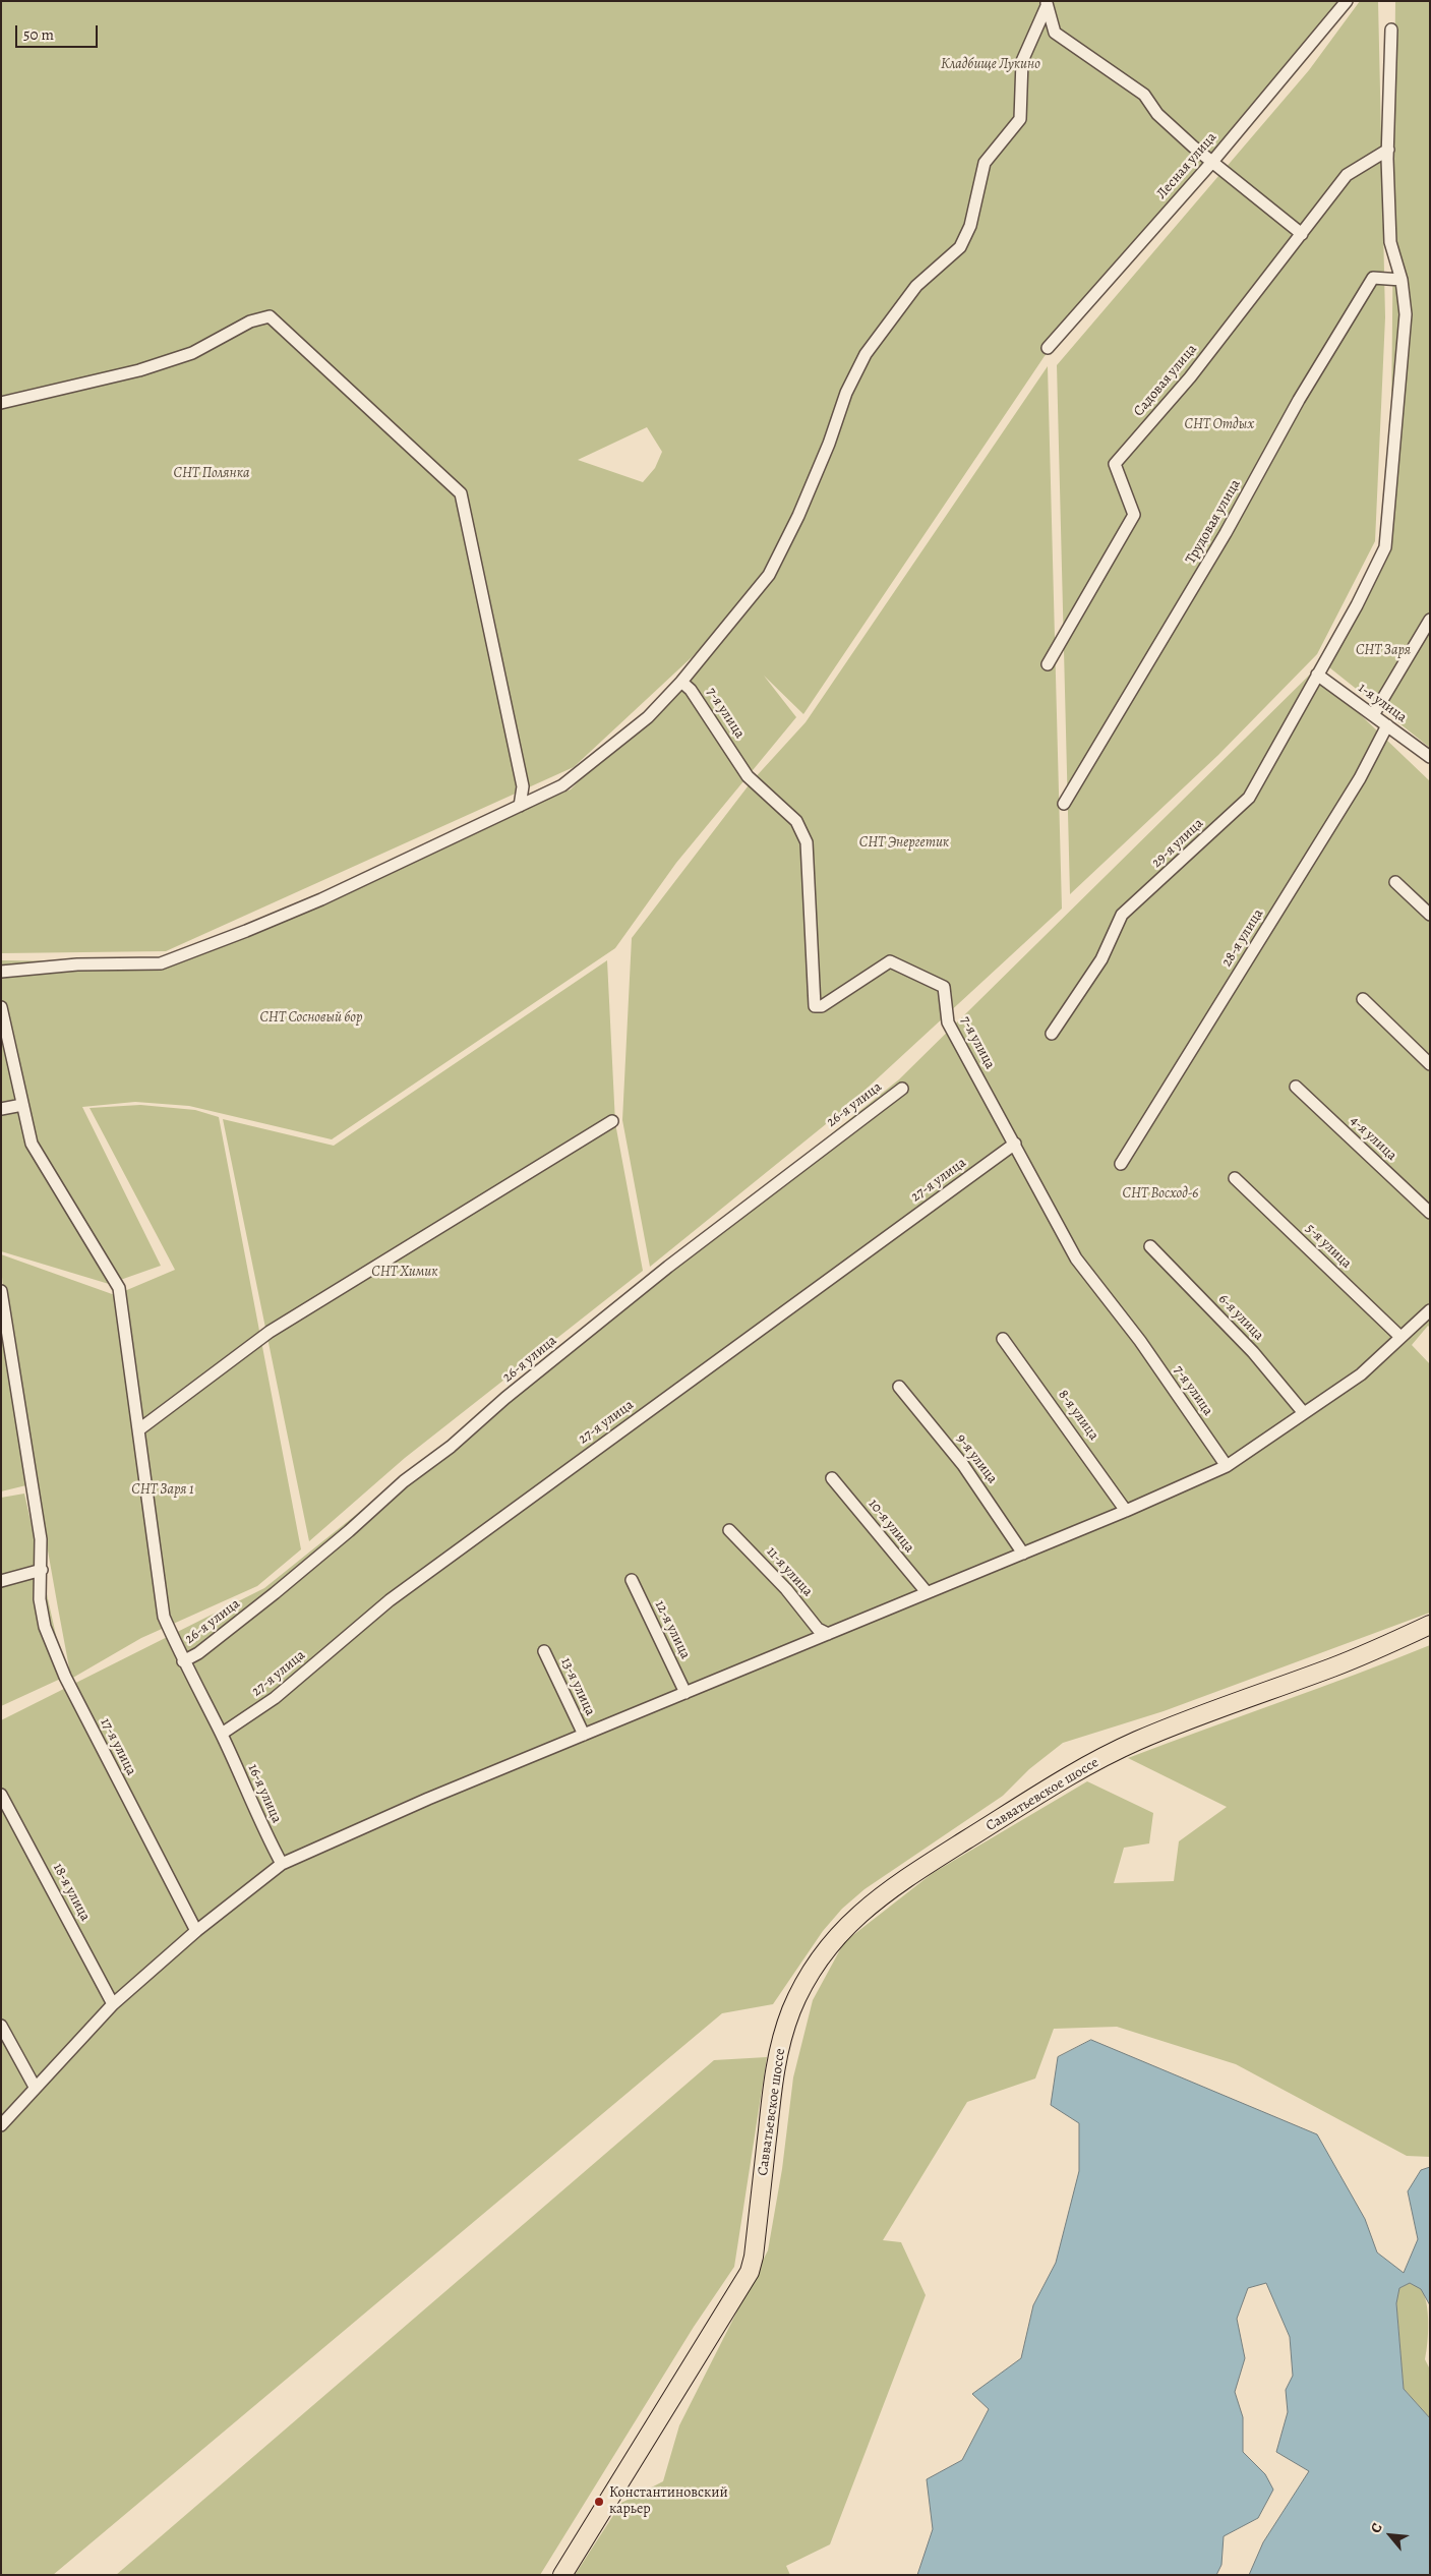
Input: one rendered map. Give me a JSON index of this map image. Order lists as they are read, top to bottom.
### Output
{
  "streets": {
    "main road": ["Савватьевское шоссе"],
    "street": [
      "Лесная улица",
      "Садовая улица",
      "Трудовая улица",
      "1-я улица",
      "7-я улица",
      "29-я улица",
      "28-я улица",
      "26-я улица",
      "4-я улица",
      "27-я улица",
      "5-я улица",
      "6-я улица",
      "8-я улица",
      "9-я улица",
      "10-я улица",
      "11-я улица",
      "12-я улица",
      "13-я улица",
      "17-я улица",
      "16-я улица",
      "18-я улица"
    ]
  },
  "crossings": [
    ["Садовая улица", "29-я улица"],
    ["Трудовая улица", "29-я улица"],
    ["1-я улица", "29-я улица"],
    ["1-я улица", "28-я улица"],
    ["7-я улица", "27-я улица"],
    ["26-я улица", "16-я улица"],
    ["27-я улица", "16-я улица"]
  ],
  "parks": [
    "Кладбище Лукино",
    "СНТ Отдых",
    "СНТ Полянка",
    "СНТ Заря",
    "СНТ Энергетик",
    "СНТ Сосновый бор",
    "СНТ Восход-6",
    "СНТ Химик",
    "СНТ Заря 1"
  ],
  "places": ["Константиновский карьер"],
  "scale_bar": "50 m",
  "north": "top left"
}
